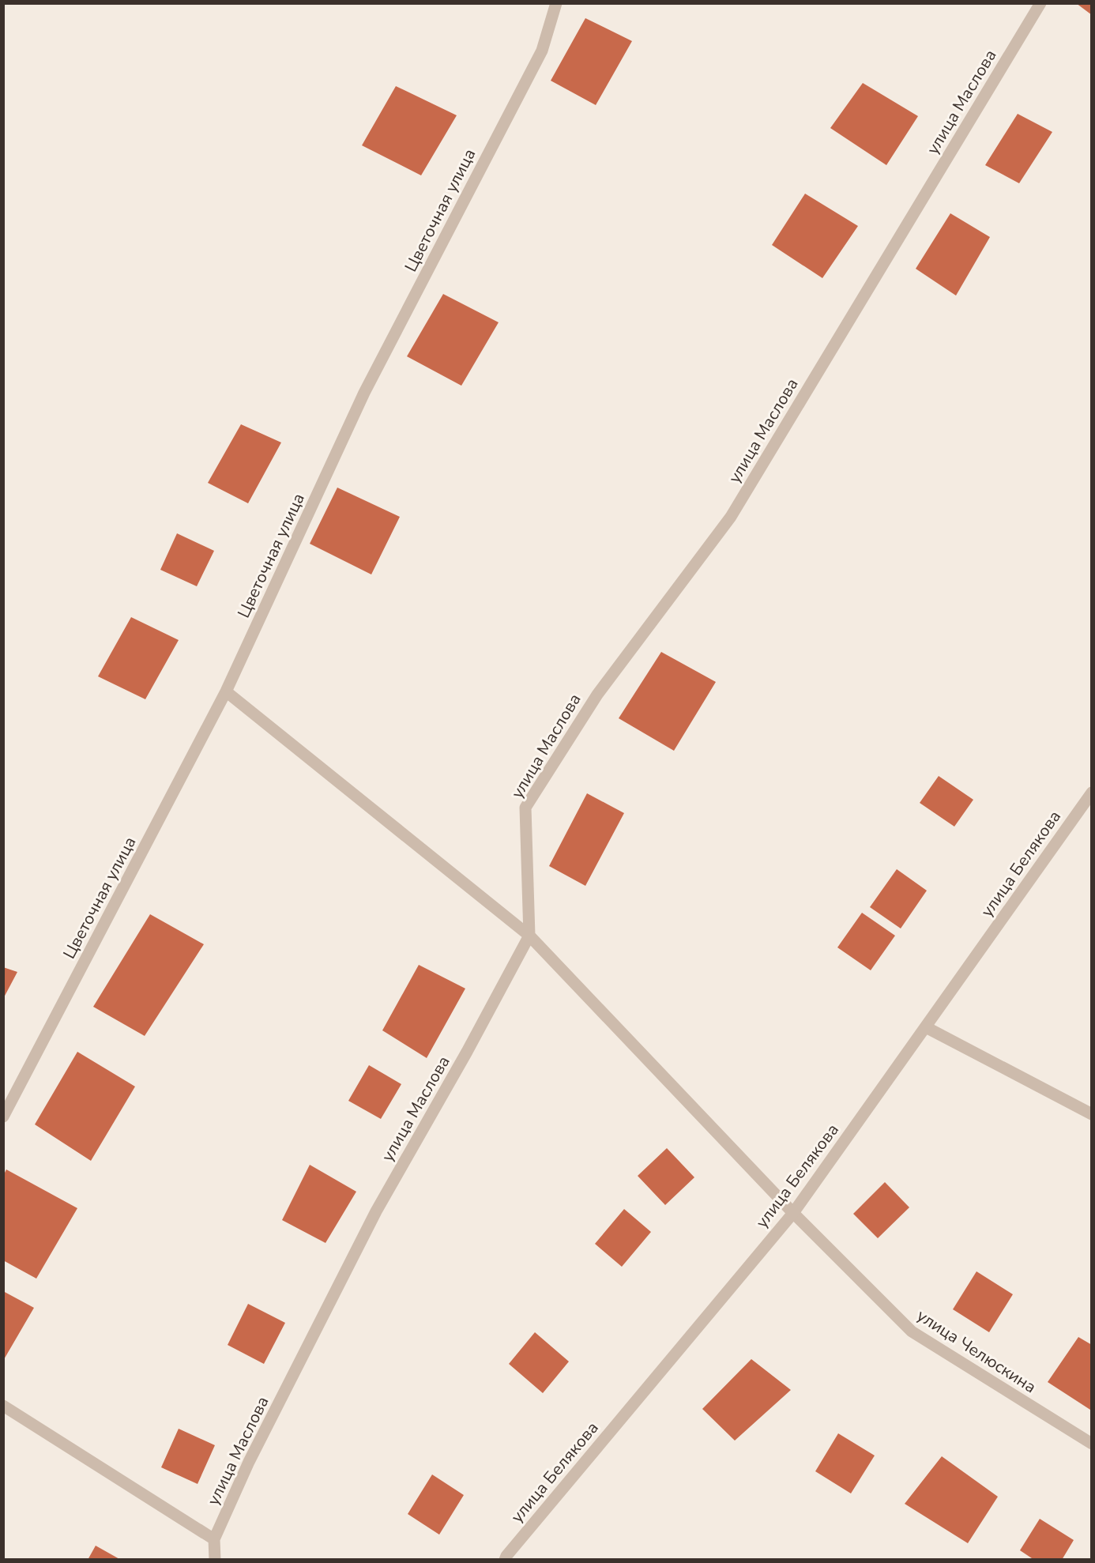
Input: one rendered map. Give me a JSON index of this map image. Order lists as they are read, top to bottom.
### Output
{
  "streets": {
    "street": [
      "улица Маслова",
      "Цветочная улица",
      "улица Белякова",
      "улица Челюскина"
    ]
  },
  "crossings": [
    ["улица Маслова", "улица Челюскина"],
    ["Цветочная улица", "улица Челюскина"],
    ["улица Белякова", "улица Челюскина"]
  ]
}
